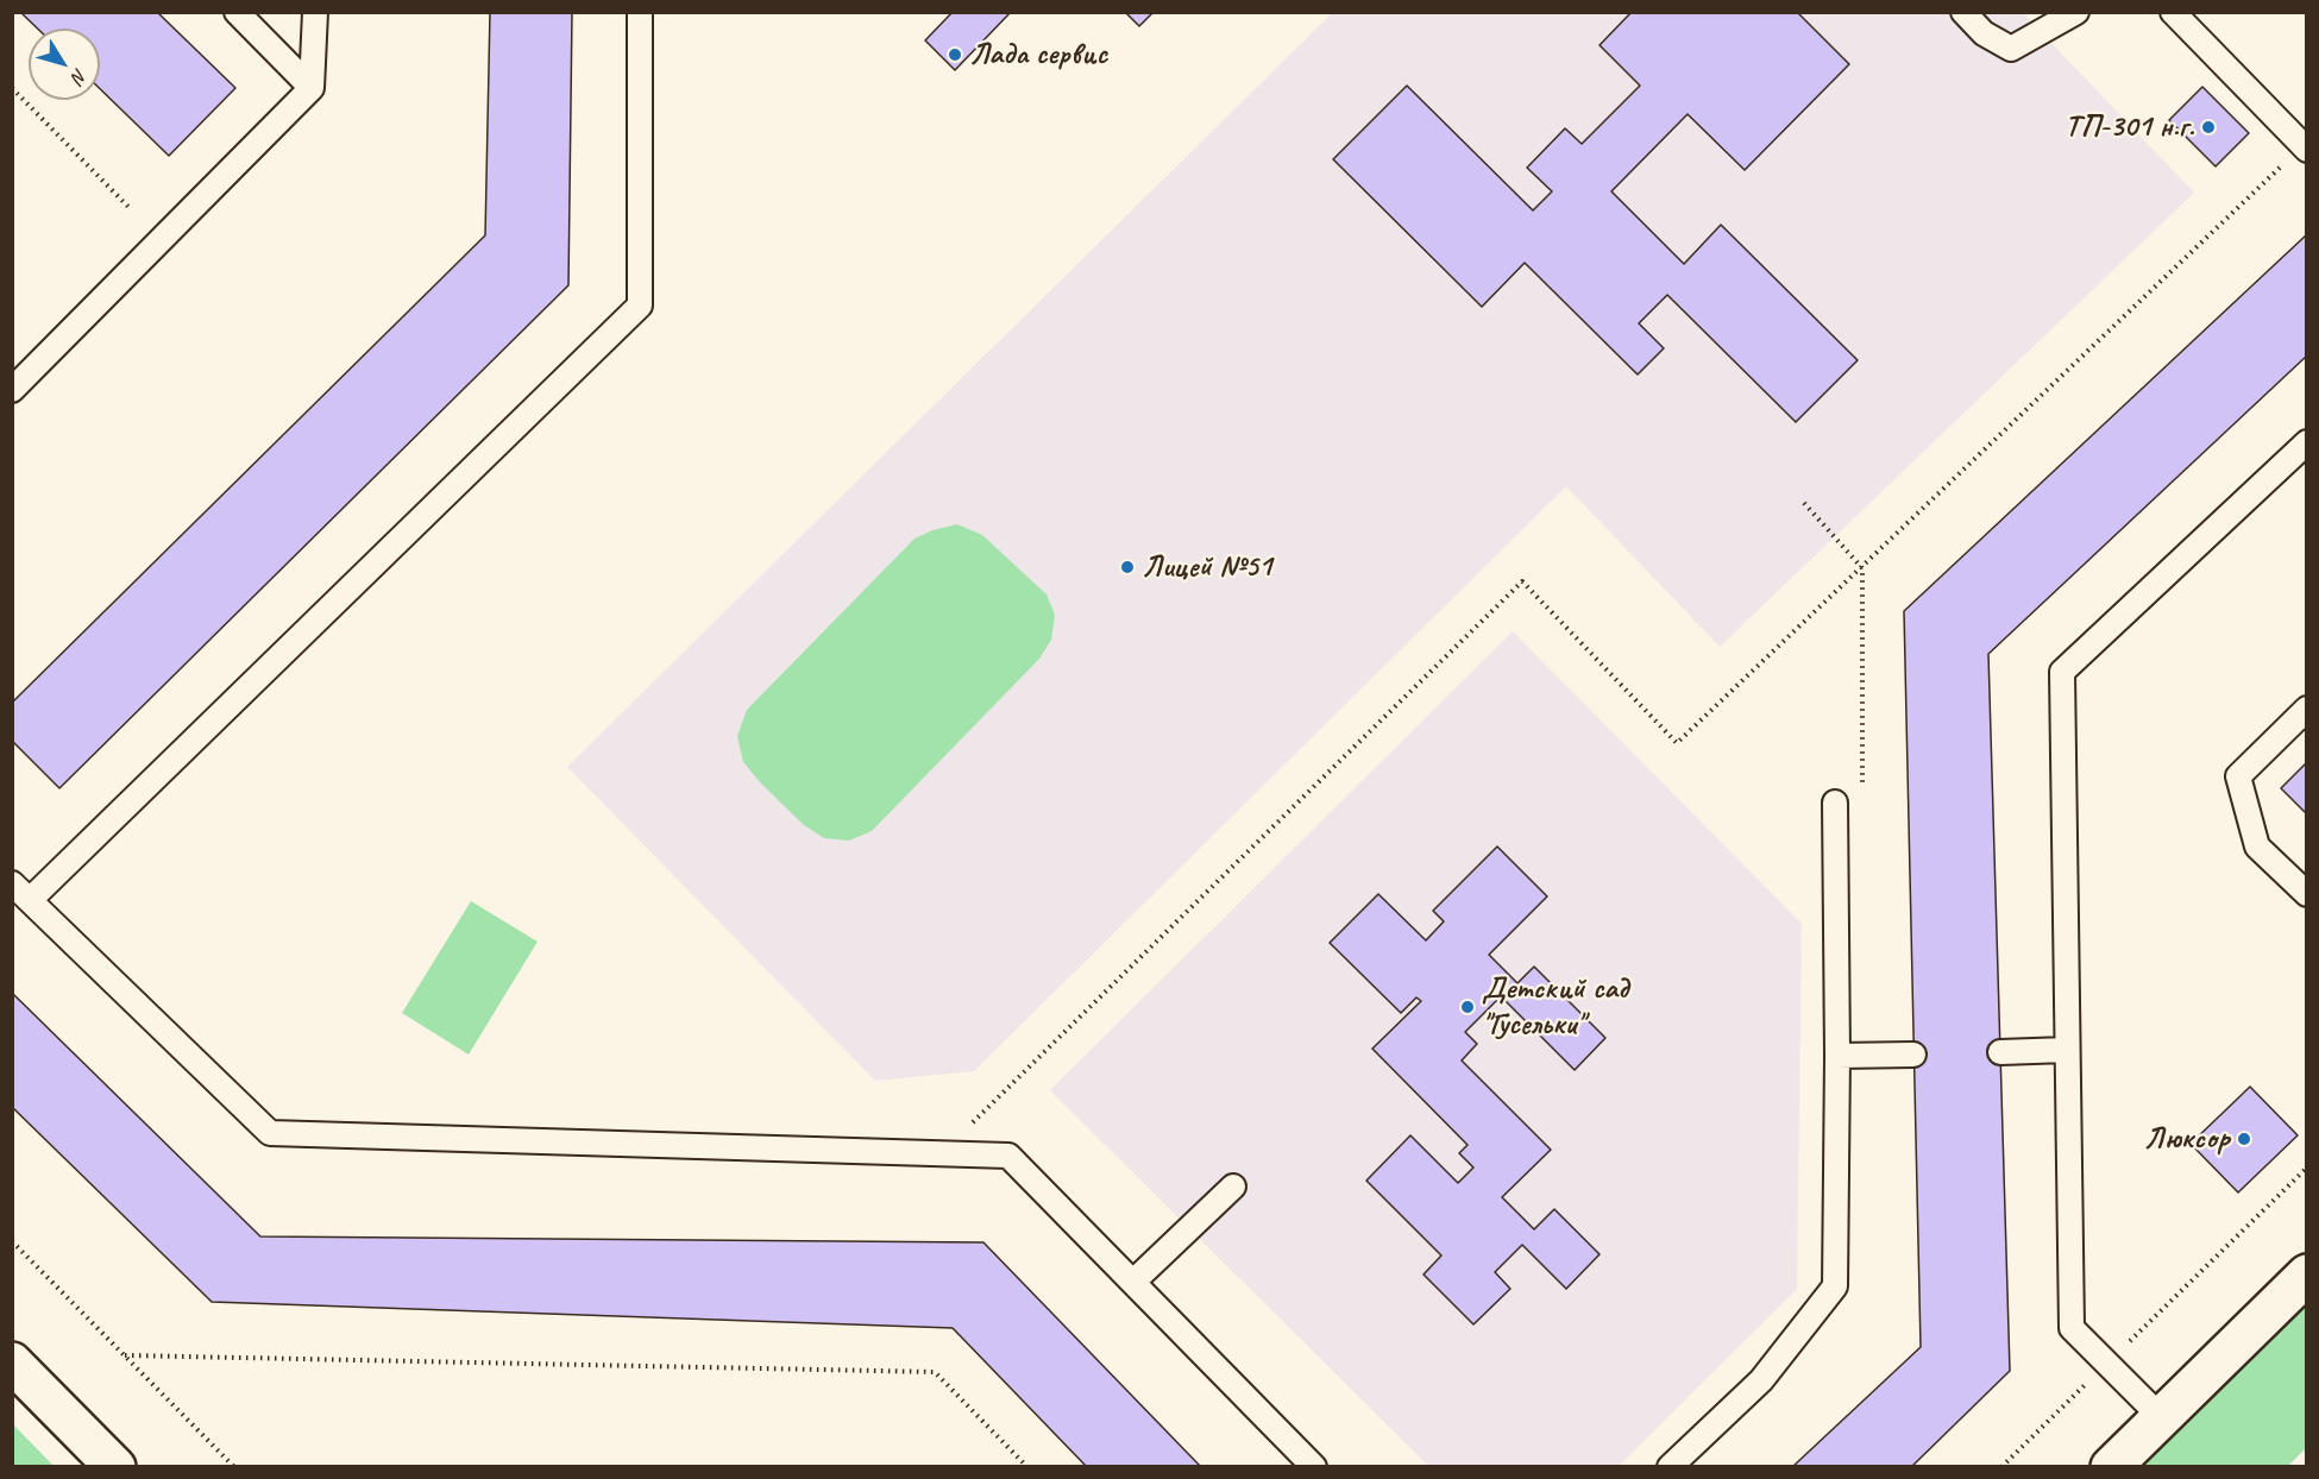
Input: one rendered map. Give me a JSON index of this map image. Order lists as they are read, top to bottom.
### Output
{
  "places": [
    "Лада сервис",
    "ТП-301 н.г.",
    "Лицей №51",
    "Детский сад \"Гусельки\"",
    "Люксор"
  ],
  "north": "bottom right"
}
